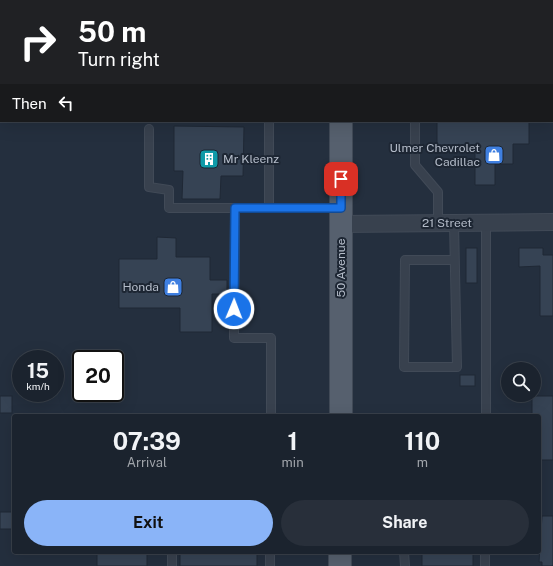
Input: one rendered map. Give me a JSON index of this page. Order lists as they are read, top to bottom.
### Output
{
  "streets": {
    "main road": ["50 Avenue"],
    "street": ["21 Street"]
  },
  "crossings": [
    ["21 Street", "50 Avenue"]
  ],
  "places": {
    "shop": ["Ulmer Chevrolet Cadillac", "Honda"],
    "building": ["Mr Kleenz"]
  },
  "page": {
    "turn": ["50 m", "Turn right"],
    "then": "Then",
    "speed": "15 km/h",
    "limit": "20",
    "eta": [
      "07:39",
      "Arrival",
      "1",
      "min",
      "110",
      "m"
    ],
    "buttons": ["Exit", "Share"]
  }
}
